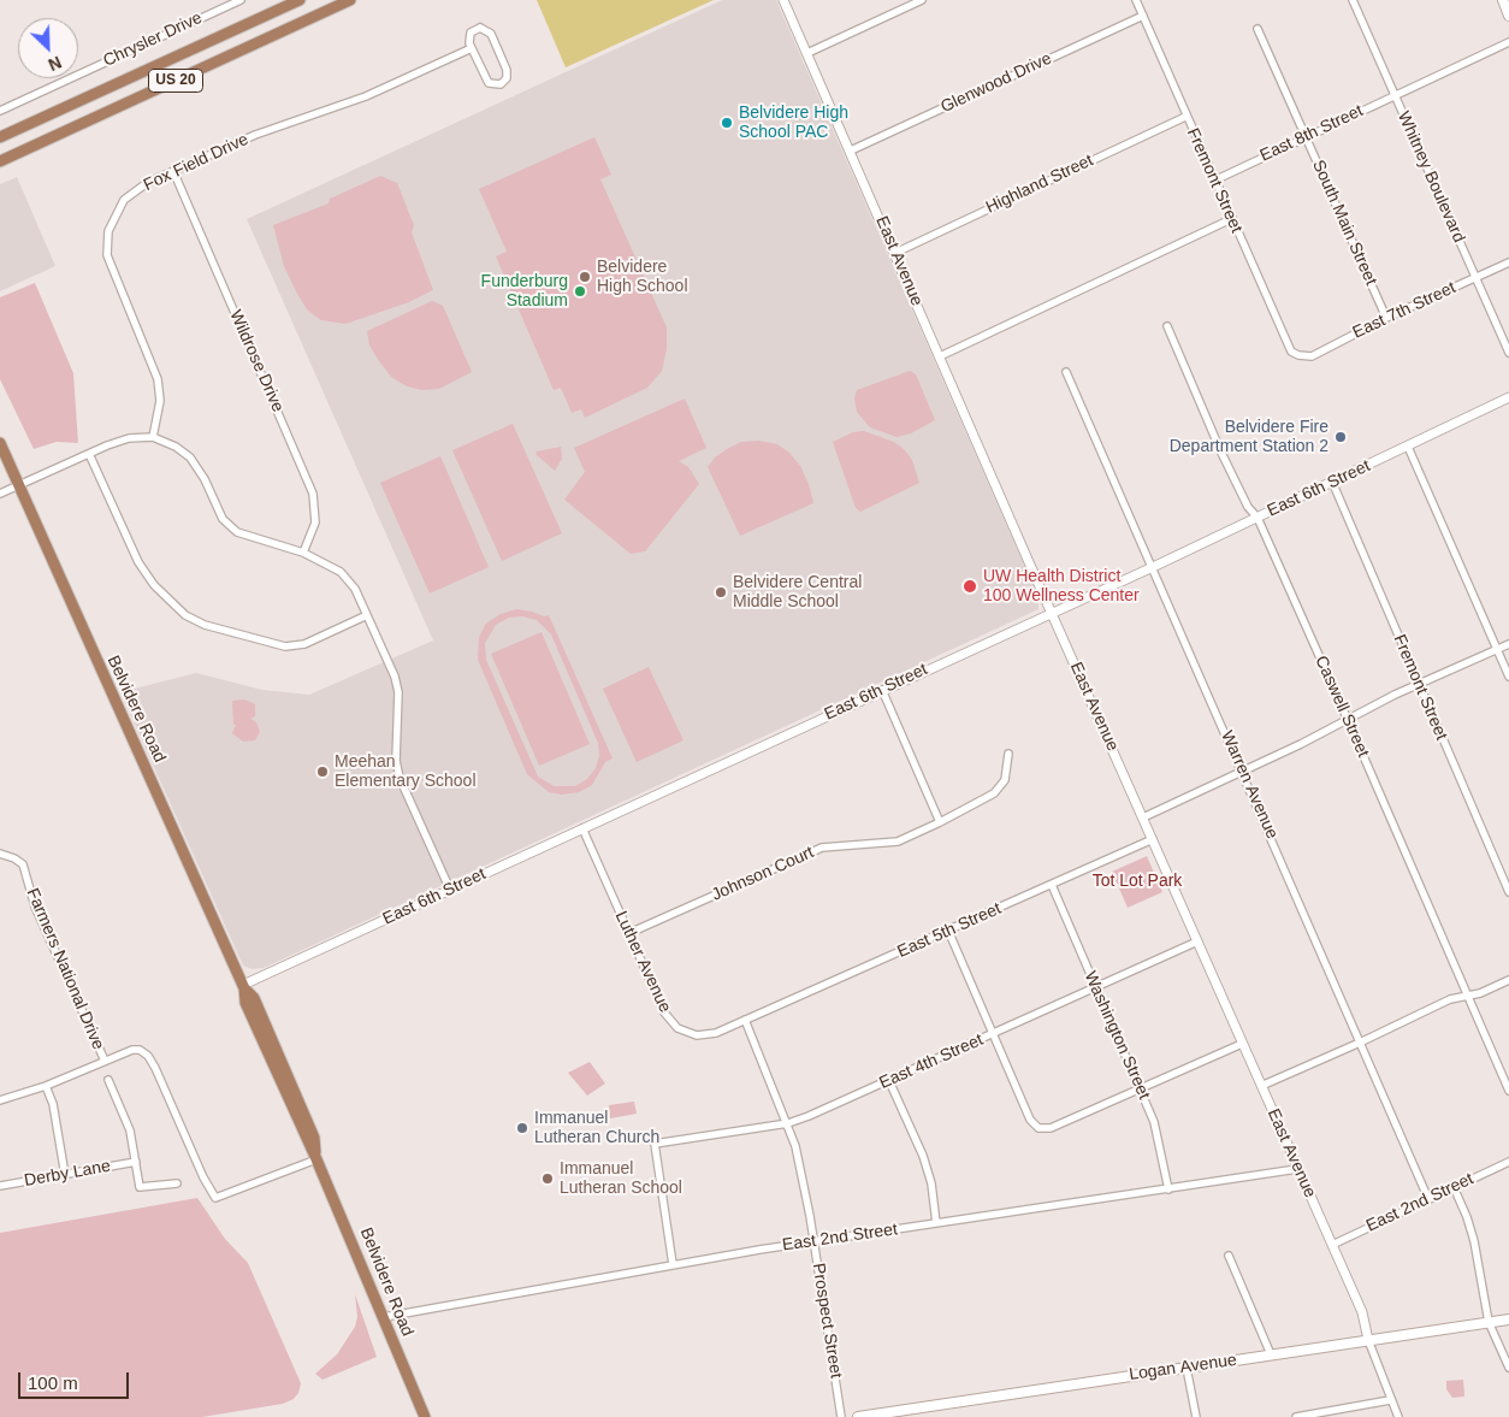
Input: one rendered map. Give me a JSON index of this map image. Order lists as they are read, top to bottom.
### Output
{
  "streets": {
    "main road": ["US 20", "Belvidere Road", "Logan Avenue"],
    "street": [
      "Chrysler Drive",
      "Glenwood Drive",
      "East 8th Street",
      "Fox Field Drive",
      "Whitney Boulevard",
      "Fremont Street",
      "Highland Street",
      "South Main Street",
      "East Avenue",
      "East 7th Street",
      "Wildrose Drive",
      "East 6th Street",
      "Caswell Street",
      "Warren Avenue",
      "Johnson Court",
      "East 5th Street",
      "Luther Avenue",
      "Farmers National Drive",
      "Washington Street",
      "East 4th Street",
      "Derby Lane",
      "East 2nd Street",
      "Prospect Street"
    ]
  },
  "crossings": [
    ["Glenwood Drive", "Fremont Street"],
    ["Glenwood Drive", "East Avenue"],
    ["East 8th Street", "Whitney Boulevard"],
    ["East 8th Street", "Fremont Street"],
    ["East 8th Street", "South Main Street"],
    ["Fox Field Drive", "Wildrose Drive"],
    ["Whitney Boulevard", "East 7th Street"],
    ["Fremont Street", "Highland Street"],
    ["Fremont Street", "East 7th Street"],
    ["Fremont Street", "East 6th Street"],
    ["Highland Street", "East Avenue"],
    ["South Main Street", "East 7th Street"],
    ["East Avenue", "East 6th Street"],
    ["East Avenue", "East 5th Street"],
    ["East Avenue", "East 4th Street"],
    ["East Avenue", "East 2nd Street"],
    ["East Avenue", "Logan Avenue"],
    ["East 6th Street", "Caswell Street"],
    ["East 6th Street", "Belvidere Road"],
    ["East 6th Street", "Warren Avenue"],
    ["East 6th Street", "Luther Avenue"],
    ["Belvidere Road", "East 2nd Street"],
    ["Warren Avenue", "East 2nd Street"],
    ["Johnson Court", "Luther Avenue"],
    ["East 5th Street", "Luther Avenue"],
    ["East 5th Street", "Washington Street"],
    ["East 5th Street", "Prospect Street"],
    ["Luther Avenue", "Prospect Street"],
    ["Washington Street", "East 4th Street"],
    ["Washington Street", "East 2nd Street"],
    ["East 4th Street", "East 2nd Street"],
    ["East 4th Street", "Prospect Street"],
    ["East 2nd Street", "Prospect Street"]
  ],
  "parks": ["Tot Lot Park"],
  "places": [
    "Belvidere High School PAC",
    "Belvidere High School",
    "Funderburg Stadium",
    "Belvidere Fire Department Station 2",
    "UW Health District 100 Wellness Center",
    "Belvidere Central Middle School",
    "Meehan Elementary School",
    "Immanuel Lutheran Church",
    "Immanuel Lutheran School"
  ],
  "scale_bar": "100 m",
  "north": "bottom right"
}
